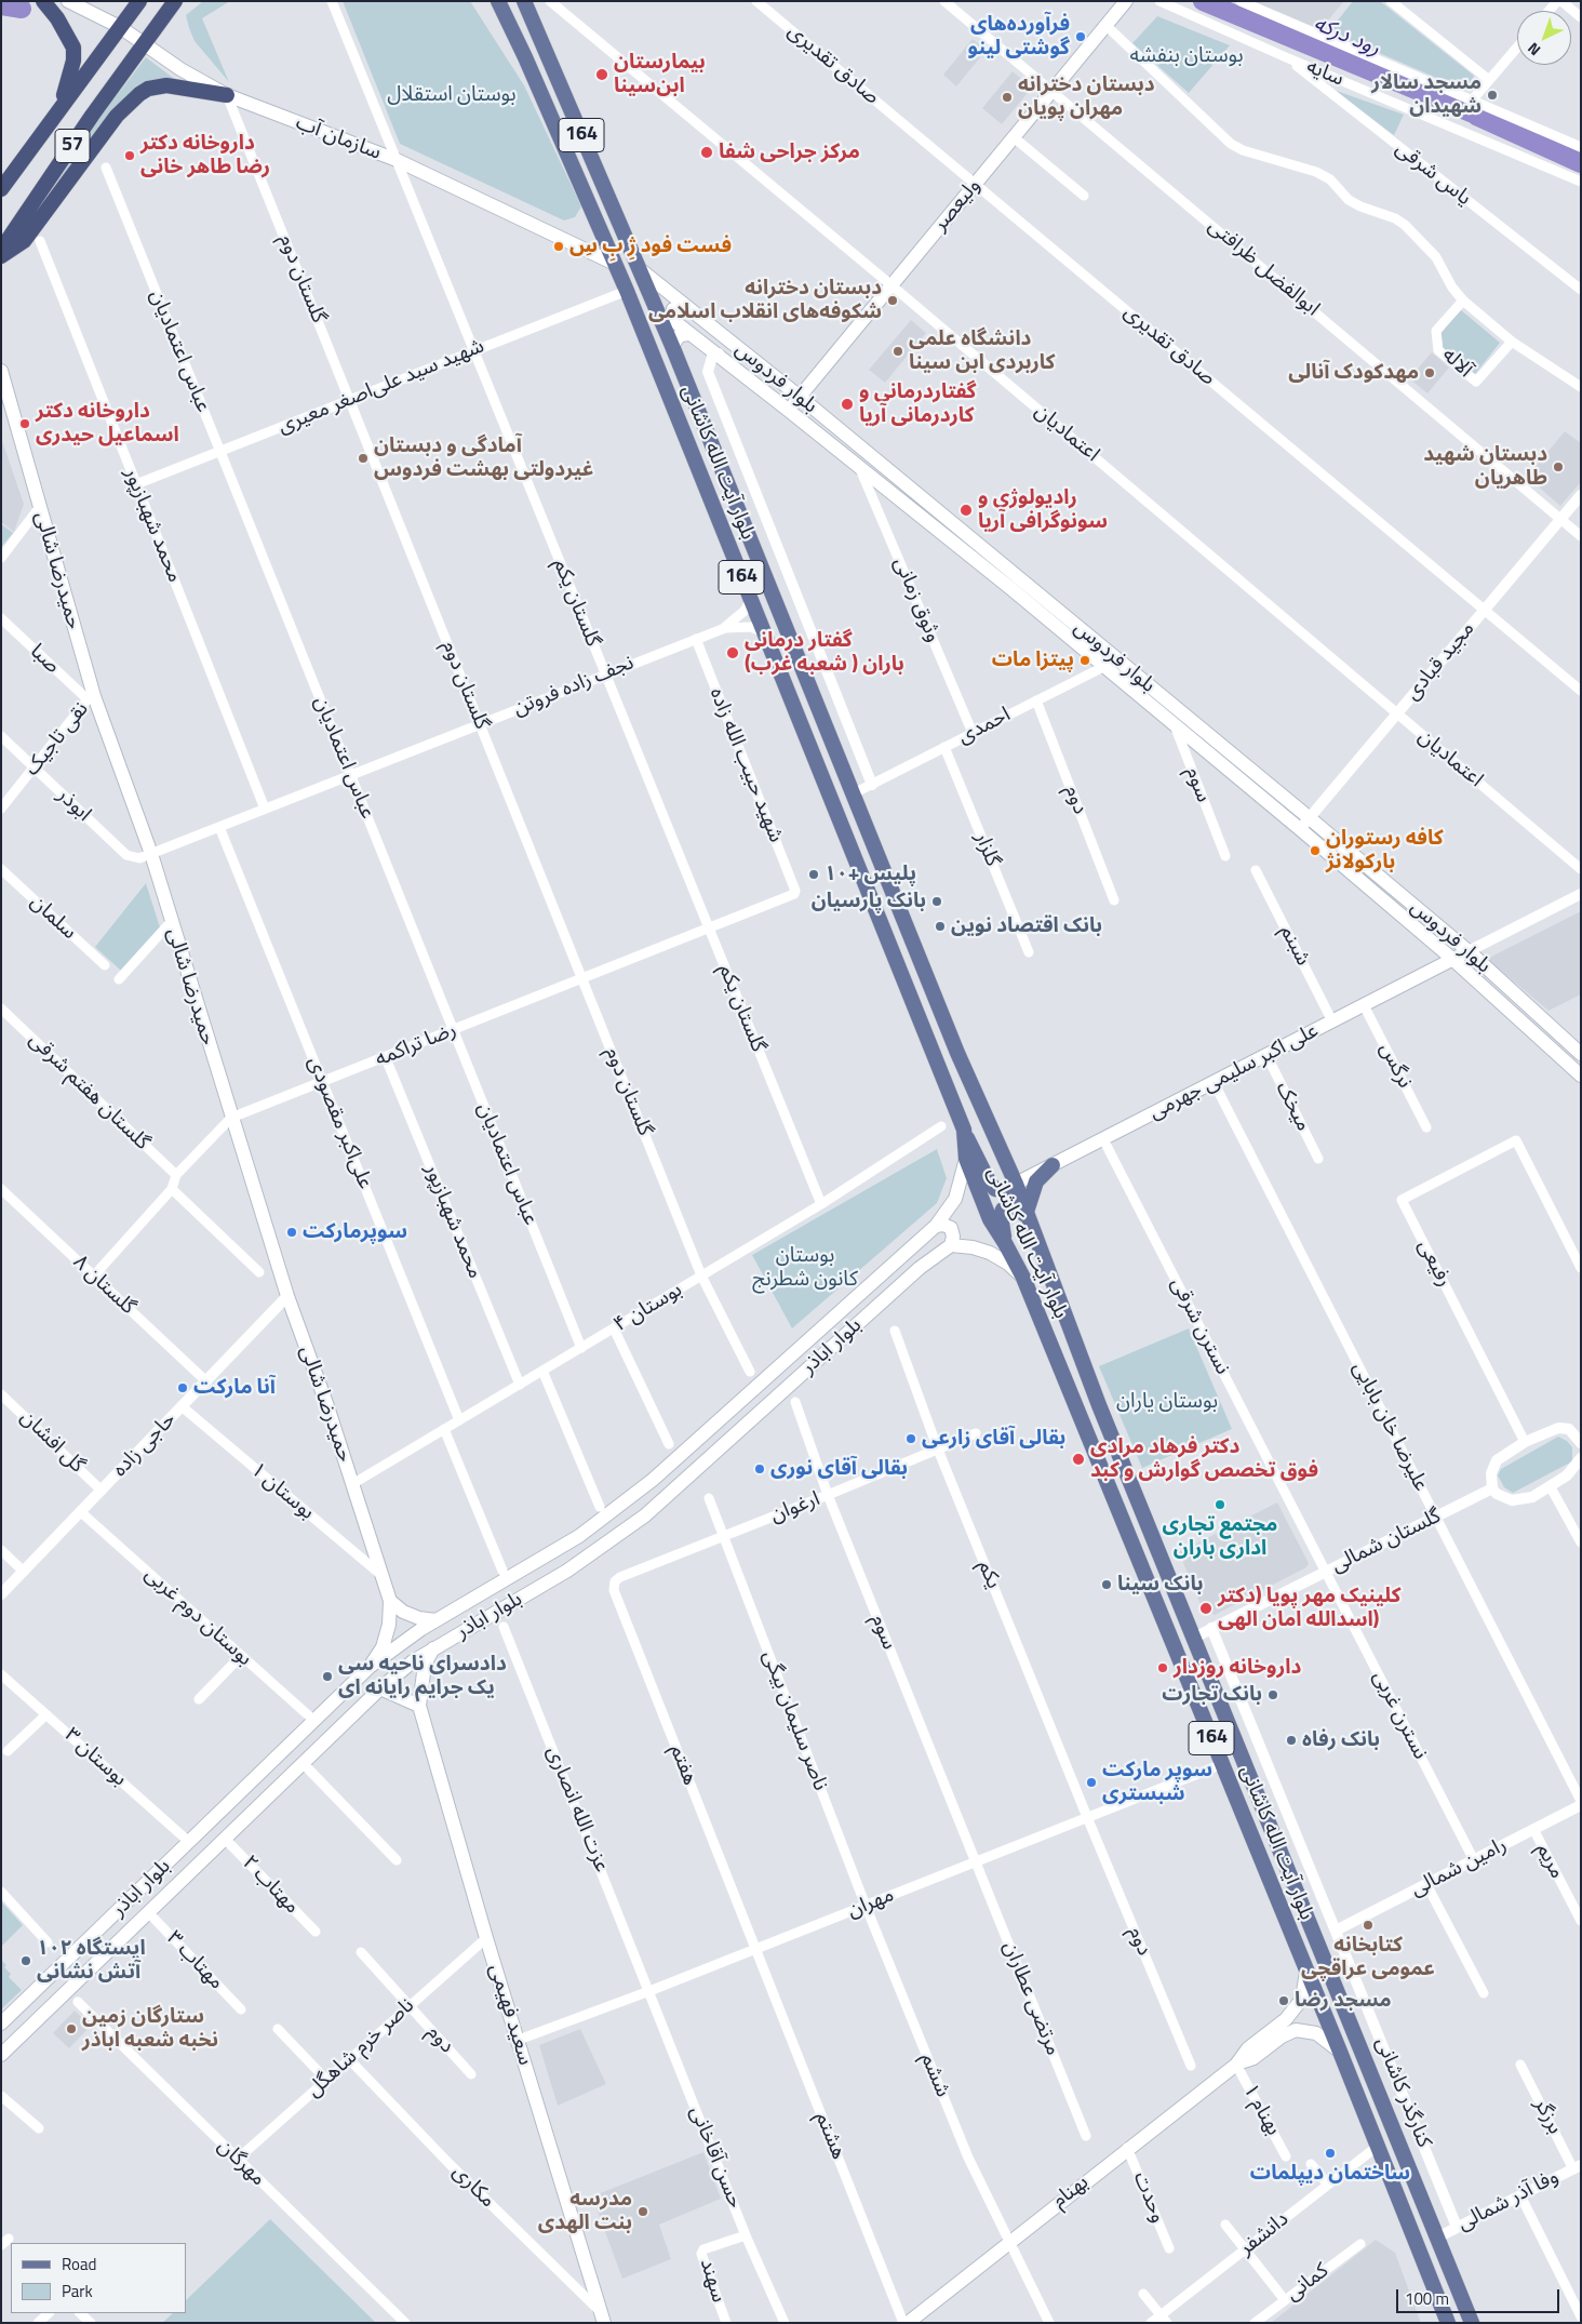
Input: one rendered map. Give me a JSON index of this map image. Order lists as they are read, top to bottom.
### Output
{
  "streets": {
    "highway": ["57"],
    "main road": [
      "164",
      "سازمان آب",
      "ولیعصر",
      "بلوار فردوس",
      "بلوار آیت الله کاشانی",
      "حمیدرضا شالی",
      "علی اکبر سلیمی جهرمی",
      "بلوار اباذر",
      "سعید فهیمی",
      "بهنام"
    ],
    "street": [
      "صادق تقدیری",
      "سایه",
      "یاس شرقی",
      "ابوالفضل ظرافتی",
      "گلستان دوم",
      "عباس اعتمادیان",
      "آلاله",
      "شهید سید علی‌اصغر معیری",
      "اعتمادیان",
      "محمد شهبازپور",
      "وثوق زمانی",
      "گلستان یکم",
      "صبا",
      "مجید قبادی",
      "نجف زاده فروتن",
      "احمدی",
      "نقی تاجیک",
      "شهید حبیب الله زاده",
      "سوم",
      "دوم",
      "ابوذر",
      "گلزار",
      "سلمان",
      "شبنم",
      "رضا تراکمه",
      "نرگس",
      "گلستان هفتم شرقی",
      "میخک",
      "علی‌اکبر مقصودی",
      "رفیعی",
      "گلستان ٨",
      "بوستان ۴",
      "نسترن شرقی",
      "علیرضا خان بابایی",
      "گل افشان",
      "حاجی زاده",
      "بوستان ۱",
      "ارغوان",
      "گلستان شمالی",
      "یکم",
      "بوستان دوم غربی",
      "نسترن غربی",
      "ناصر سلیمان بیگی",
      "بوستان ۳",
      "هفتم",
      "عزت الله انصاری",
      "مریم",
      "رامین شمالی",
      "مهتاب ۲",
      "مهران",
      "مهتاب ۳",
      "مرتضی عطاران",
      "ناصر خرم شاهگل",
      "ششم",
      "کنارگذر کاشانی",
      "بهنام ۱",
      "برزگر",
      "هشتم",
      "حسن آقاخانی",
      "مهرگان",
      "مکاری",
      "وحدت",
      "وفا آذر شمالی",
      "دانشفر",
      "سهند",
      "کمانی"
    ]
  },
  "crossings": [
    ["صادق تقدیری", "ولیعصر"],
    ["صادق تقدیری", "مجید قبادی"],
    ["سایه", "یاس شرقی"],
    ["سازمان آب", "57"],
    ["سازمان آب", "گلستان دوم"],
    ["سازمان آب", "بلوار آیت الله کاشانی"],
    ["سازمان آب", "گلستان یکم"],
    ["ولیعصر", "ابوالفضل ظرافتی"],
    ["ولیعصر", "بلوار فردوس"],
    ["ولیعصر", "اعتمادیان"],
    ["ابوالفضل ظرافتی", "مجید قبادی"],
    ["گلستان دوم", "شهید سید علی‌اصغر معیری"],
    ["گلستان دوم", "نجف زاده فروتن"],
    ["گلستان دوم", "رضا تراکمه"],
    ["گلستان دوم", "بوستان ۴"],
    ["عباس اعتمادیان", "شهید سید علی‌اصغر معیری"],
    ["عباس اعتمادیان", "نجف زاده فروتن"],
    ["عباس اعتمادیان", "رضا تراکمه"],
    ["عباس اعتمادیان", "بوستان ۴"],
    ["بلوار فردوس", "بلوار آیت الله کاشانی"],
    ["بلوار فردوس", "وثوق زمانی"],
    ["بلوار فردوس", "مجید قبادی"],
    ["بلوار فردوس", "احمدی"],
    ["بلوار فردوس", "سوم"],
    ["بلوار فردوس", "علی اکبر سلیمی جهرمی"],
    ["شهید سید علی‌اصغر معیری", "بلوار آیت الله کاشانی"],
    ["شهید سید علی‌اصغر معیری", "محمد شهبازپور"],
    ["شهید سید علی‌اصغر معیری", "گلستان یکم"],
    ["اعتمادیان", "مجید قبادی"],
    ["بلوار آیت الله کاشانی", "نجف زاده فروتن"],
    ["بلوار آیت الله کاشانی", "احمدی"],
    ["بلوار آیت الله کاشانی", "علی اکبر سلیمی جهرمی"],
    ["بلوار آیت الله کاشانی", "بلوار اباذر"],
    ["بلوار آیت الله کاشانی", "گلستان شمالی"],
    ["بلوار آیت الله کاشانی", "مهران"],
    ["بلوار آیت الله کاشانی", "بهنام"],
    ["بلوار آیت الله کاشانی", "وفا آذر شمالی"],
    ["بلوار آیت الله کاشانی", "دانشفر"],
    ["محمد شهبازپور", "نجف زاده فروتن"],
    ["محمد شهبازپور", "رضا تراکمه"],
    ["محمد شهبازپور", "بوستان ۴"],
    ["حمیدرضا شالی", "صبا"],
    ["حمیدرضا شالی", "نجف زاده فروتن"],
    ["حمیدرضا شالی", "نقی تاجیک"],
    ["حمیدرضا شالی", "ابوذر"],
    ["حمیدرضا شالی", "رضا تراکمه"],
    ["حمیدرضا شالی", "بوستان ۴"],
    ["حمیدرضا شالی", "حاجی زاده"],
    ["حمیدرضا شالی", "بوستان ۱"],
    ["وثوق زمانی", "احمدی"],
    ["گلستان یکم", "نجف زاده فروتن"],
    ["گلستان یکم", "رضا تراکمه"],
    ["گلستان یکم", "بوستان ۴"],
    ["صبا", "نقی تاجیک"],
    ["نجف زاده فروتن", "شهید حبیب الله زاده"],
    ["نجف زاده فروتن", "ابوذر"],
    ["نجف زاده فروتن", "علی‌اکبر مقصودی"],
    ["احمدی", "دوم"],
    ["احمدی", "گلزار"],
    ["نقی تاجیک", "ابوذر"],
    ["شهید حبیب الله زاده", "رضا تراکمه"],
    ["سوم", "ارغوان"],
    ["سوم", "مهران"],
    ["سوم", "مرتضی عطاران"],
    ["دوم", "یکم"],
    ["دوم", "مهران"],
    ["دوم", "ناصر خرم شاهگل"],
    ["شبنم", "علی اکبر سلیمی جهرمی"],
    ["رضا تراکمه", "گلستان هفتم شرقی"],
    ["رضا تراکمه", "علی‌اکبر مقصودی"],
    ["رضا تراکمه", "گلستان ٨"],
    ["نرگس", "علی اکبر سلیمی جهرمی"],
    ["علی اکبر سلیمی جهرمی", "میخک"],
    ["علی اکبر سلیمی جهرمی", "نسترن شرقی"],
    ["علی اکبر سلیمی جهرمی", "علیرضا خان بابایی"],
    ["علی‌اکبر مقصودی", "بوستان ۴"],
    ["گلستان ٨", "حاجی زاده"],
    ["نسترن شرقی", "گلستان شمالی"],
    ["نسترن شرقی", "نسترن غربی"],
    ["بلوار اباذر", "بوستان دوم غربی"],
    ["بلوار اباذر", "بوستان ۳"],
    ["بلوار اباذر", "مهتاب ۲"],
    ["بلوار اباذر", "مهتاب ۳"],
    ["علیرضا خان بابایی", "گلستان شمالی"],
    ["گل افشان", "حاجی زاده"],
    ["حاجی زاده", "بوستان ۱"],
    ["حاجی زاده", "بوستان دوم غربی"],
    ["ارغوان", "یکم"],
    ["ارغوان", "ناصر سلیمان بیگی"],
    ["ارغوان", "هفتم"],
    ["گلستان شمالی", "نسترن غربی"],
    ["گلستان شمالی", "کنارگذر کاشانی"],
    ["یکم", "مهران"],
    ["نسترن غربی", "رامین شمالی"],
    ["ناصر سلیمان بیگی", "مهران"],
    ["ناصر سلیمان بیگی", "ششم"],
    ["هفتم", "مهران"],
    ["هفتم", "هشتم"],
    ["عزت الله انصاری", "مهران"],
    ["عزت الله انصاری", "حسن آقاخانی"],
    ["مریم", "رامین شمالی"],
    ["رامین شمالی", "کنارگذر کاشانی"],
    ["مهران", "مرتضی عطاران"],
    ["مهران", "سعید فهیمی"],
    ["مهران", "ششم"],
    ["مهران", "هشتم"],
    ["مهران", "حسن آقاخانی"],
    ["سعید فهیمی", "ناصر خرم شاهگل"],
    ["سعید فهیمی", "مکاری"],
    ["ناصر خرم شاهگل", "مهرگان"],
    ["ناصر خرم شاهگل", "مکاری"],
    ["ششم", "بهنام"],
    ["کنارگذر کاشانی", "وفا آذر شمالی"],
    ["بهنام ۱", "بهنام"],
    ["برزگر", "وفا آذر شمالی"],
    ["هشتم", "بهنام"],
    ["حسن آقاخانی", "سهند"],
    ["بهنام", "وحدت"]
  ],
  "water": ["رود درکه"],
  "parks": [
    "بوستان بنفشه",
    "بوستان استقلال",
    "بوستان کانون شطرنج",
    "بوستان یاران"
  ],
  "places": [
    "فرآورده‌های گوشتی لینو",
    "بیمارستان ابن‌سینا",
    "مسجد سالار شهیدان",
    "دبستان دخترانه مهران پويان",
    "مرکز جراحی شفا",
    "داروخانه دکتر رضا طاهر خانی",
    "فست فود ژِ بِ سِ",
    "دبستان دخترانه شکوفه‌های انقلاب اسلامی",
    "دانشگاه علمی کاربردی ابن سینا",
    "مهدکودک آنالی",
    "گفتاردرمانی و کاردرمانی آریا",
    "داروخانه دکتر اسماعیل حیدری",
    "آمادگی و دبستان غیردولتی بهشت فردوس",
    "دبستان شهید طاهریان",
    "رادیولوژی و سونوگرافی آریا",
    "گفتار درمانی باران ( شعبه غرب)",
    "پیتزا مات",
    "کافه رستوران بارکولانژ",
    "پلیس +۱۰",
    "بانک پارسیان",
    "بانک اقتصاد نوین",
    "سوپرمارکت",
    "آنا مارکت",
    "بقالی آقای زارعی",
    "دکتر فرهاد مرادی فوق تخصص گوارش و کبد",
    "بقالی آقای نوری",
    "مجتمع تجاری اداری باران",
    "بانک سینا",
    "کلینیک مهر پویا (دکتر اسدالله امان الهی)",
    "داروخانه روزدار",
    "دادسرای ناحیه سی یک جرایم رایانه ای",
    "بانک تجارت",
    "بانک رفاه",
    "سوپر مارکت شبستری",
    "کتابخانه عمومی عراقچی",
    "ایستگاه ۱۰۲ آتش نشانی",
    "مسجد رضا",
    "ستارگان زمین نخبه شعبه اباذر",
    "ساختمان دیپلمات",
    "مدرسه بنت الهدی"
  ],
  "legend": ["Road", "Park"],
  "scale_bar": "100 m",
  "north": "bottom left"
}
